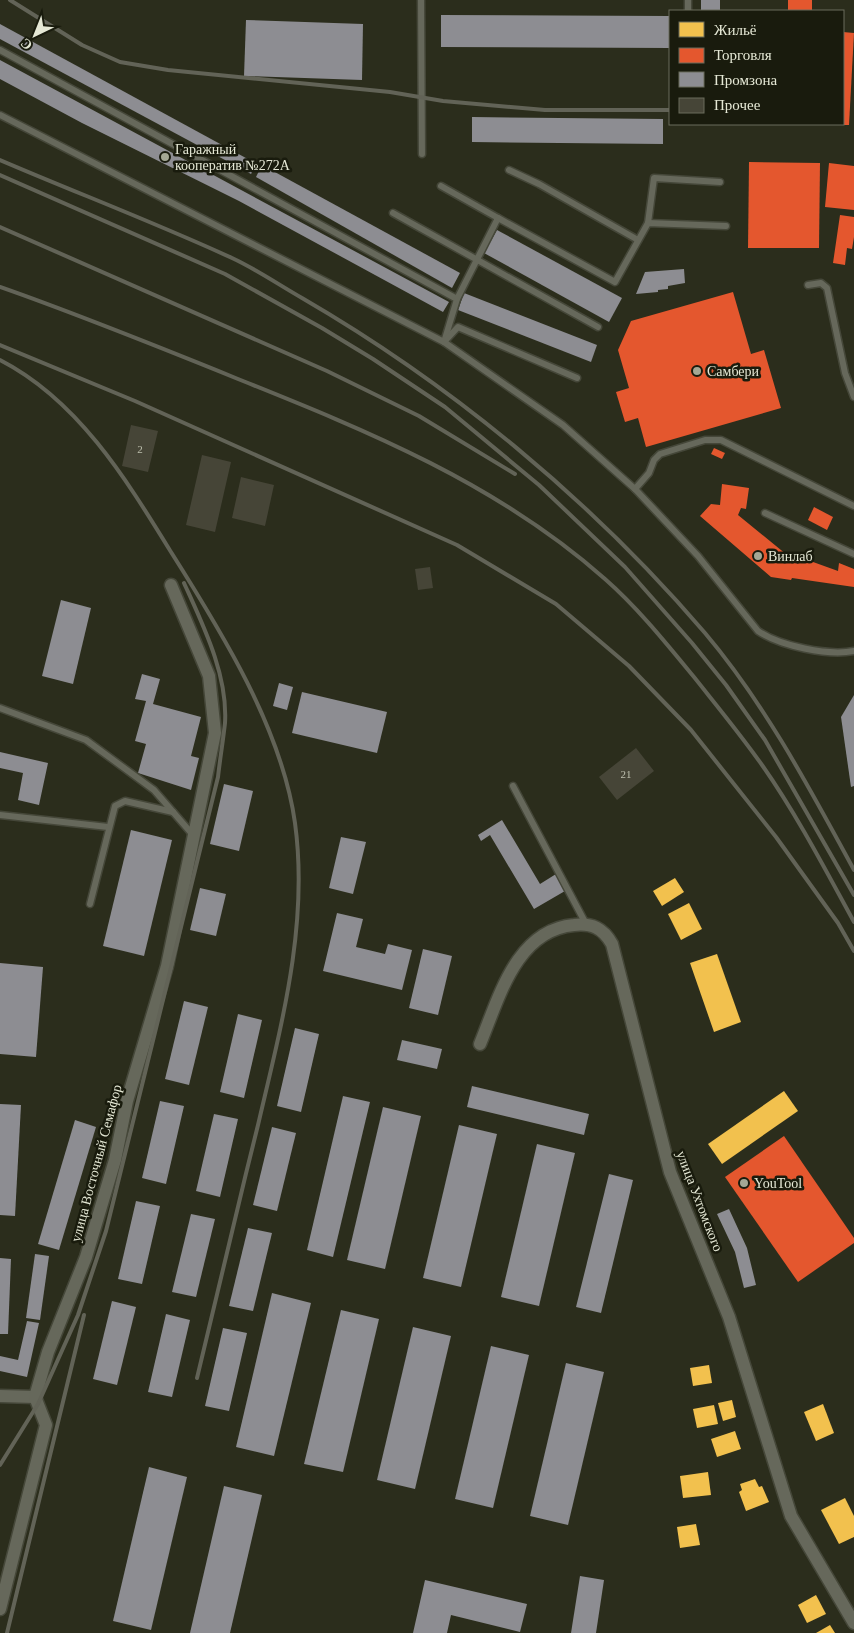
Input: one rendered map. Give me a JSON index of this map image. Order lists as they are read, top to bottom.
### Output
{
  "streets": {
    "street": ["улица Восточный Семафор", "улица Ухтомского"]
  },
  "places": [
    "Гаражный кооператив №272А",
    "Самбери",
    "Винлаб",
    "YouTool"
  ],
  "house_numbers": ["2", "21"],
  "legend": [
    "Жильё",
    "Торговля",
    "Промзона",
    "Прочее"
  ],
  "north": "bottom left"
}
